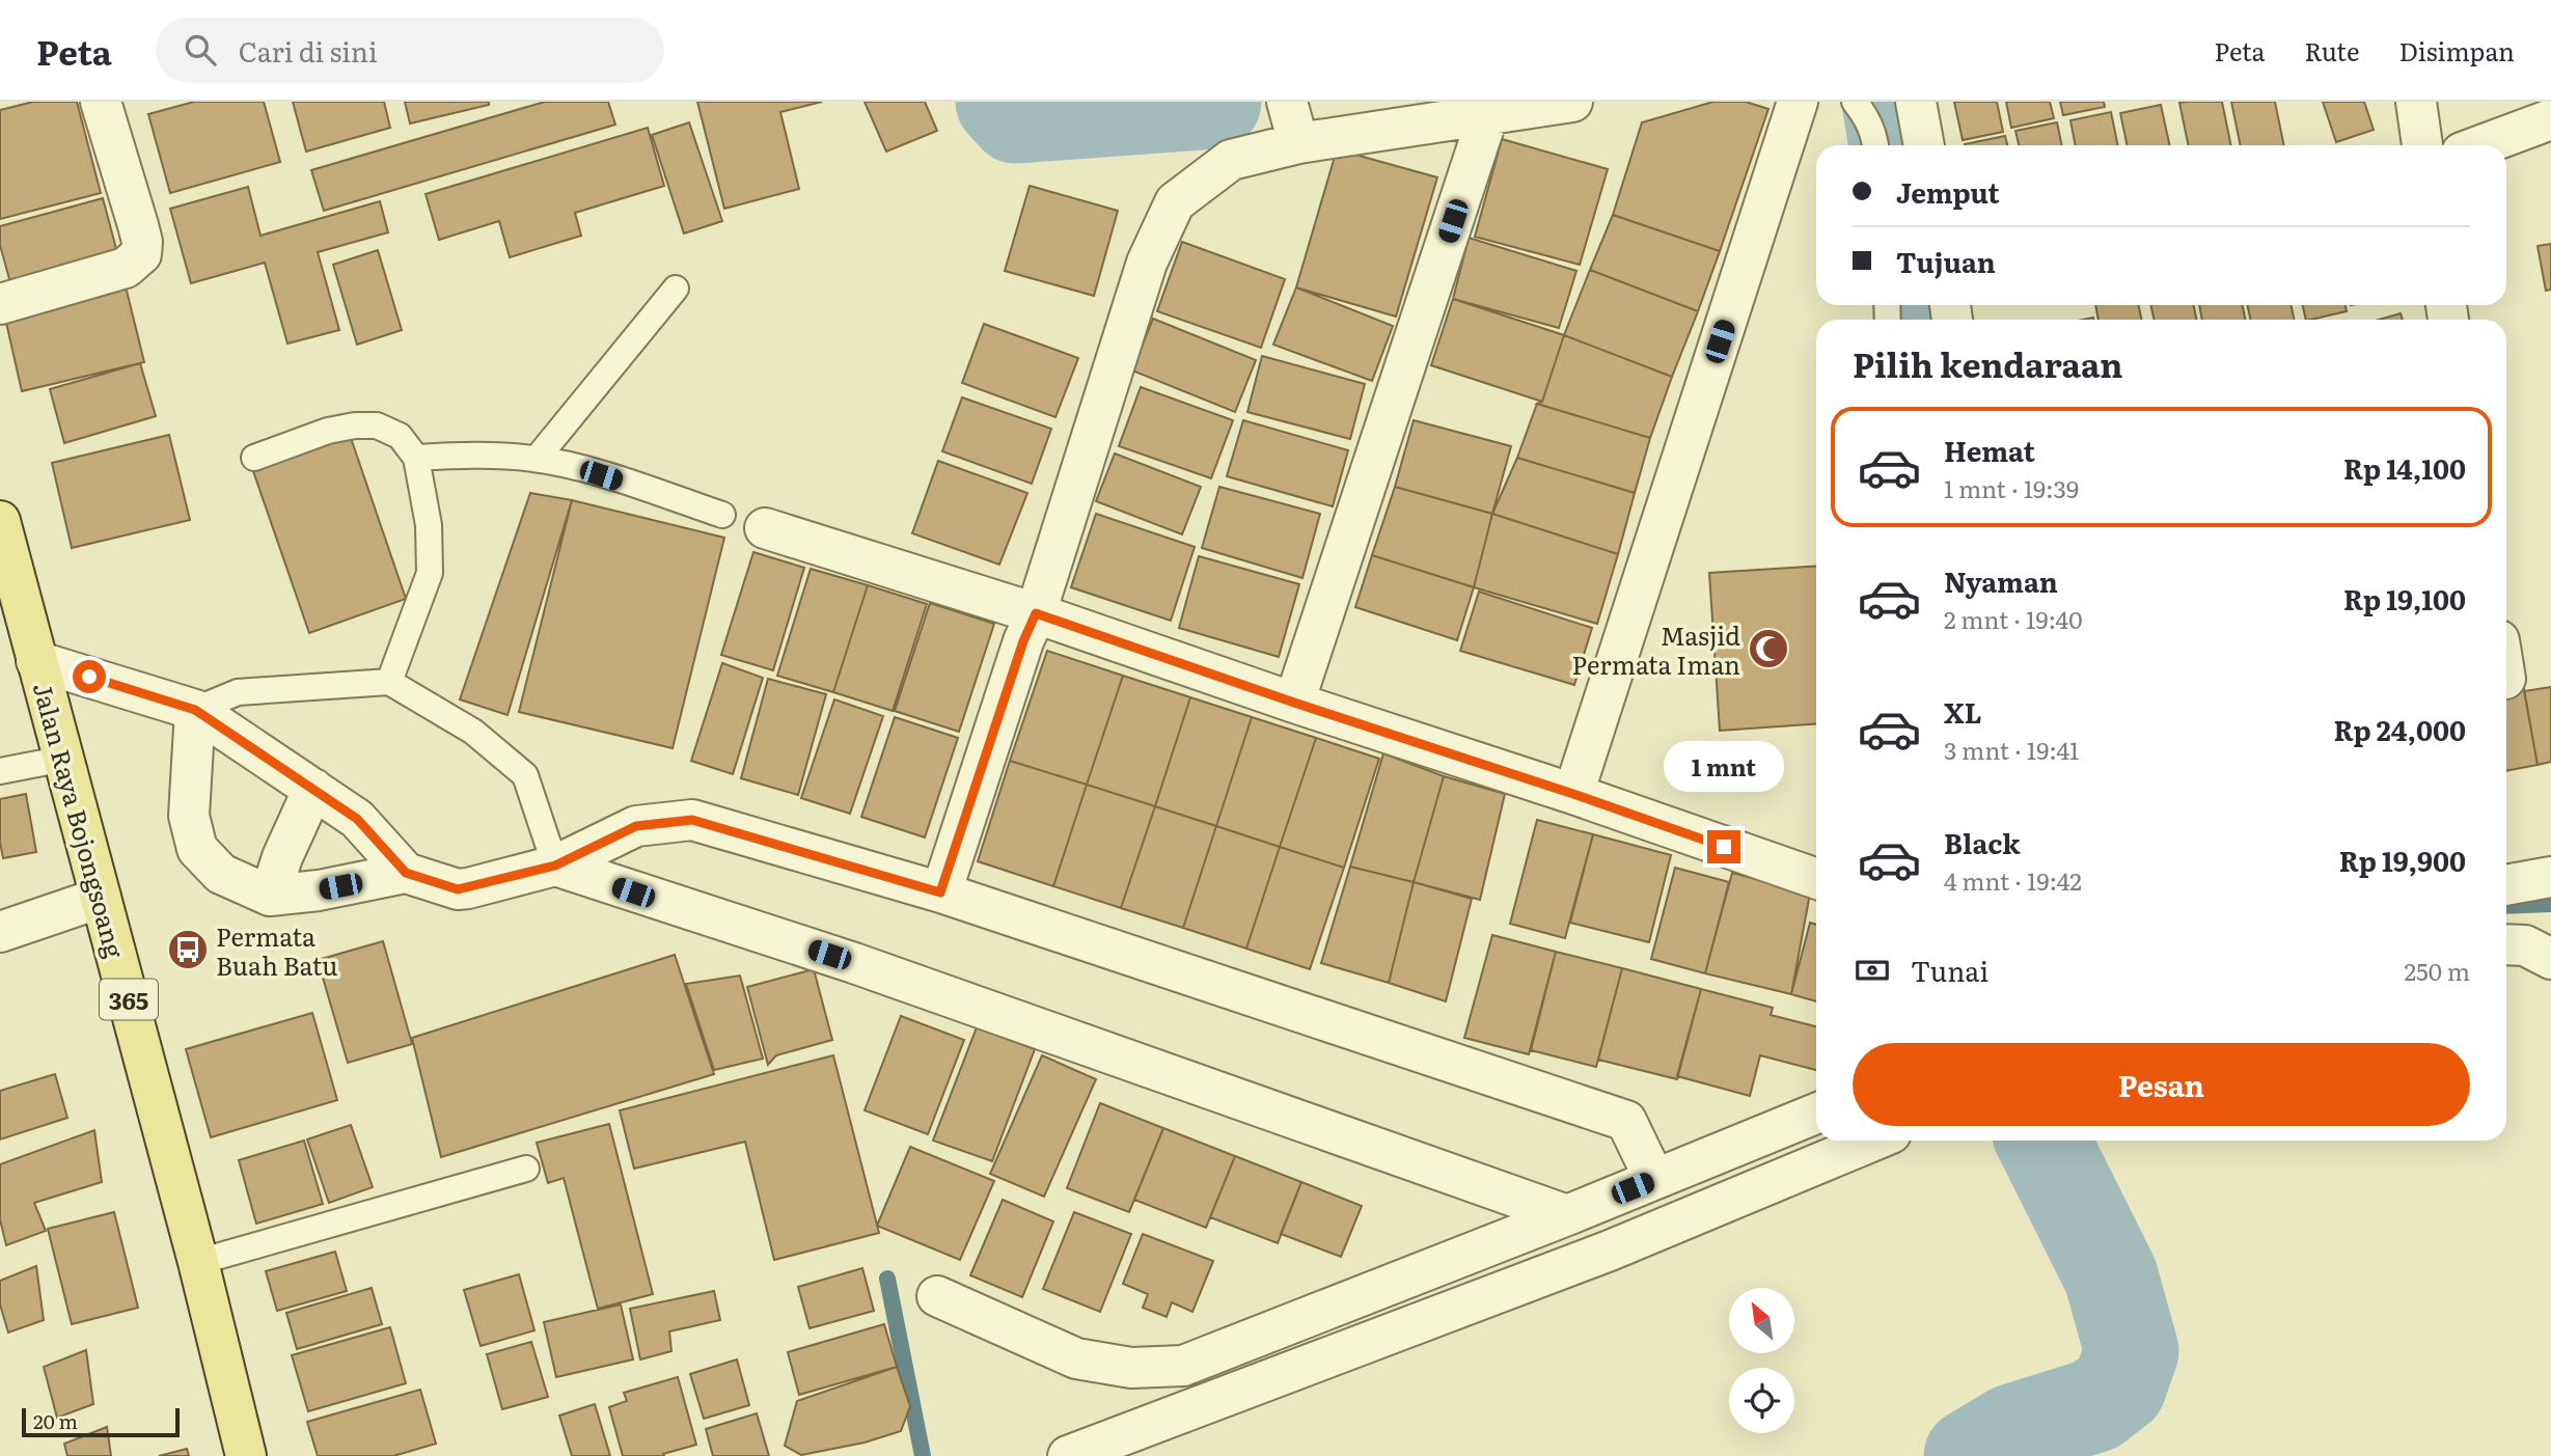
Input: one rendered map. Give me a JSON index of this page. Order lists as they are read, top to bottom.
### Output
{
  "streets": {
    "main road": ["Jalan Raya Bojongsoang", "365"]
  },
  "places": {
    "mosque": ["Masjid Permata Iman"],
    "bus stop": ["Permata Buah Batu"]
  },
  "scale_bar": "20 m",
  "north": "top left",
  "page": {
    "header": "Peta",
    "search": "Cari di sini",
    "nav": ["Peta", "Rute", "Disimpan"],
    "banner": ["Jemput", "Tujuan"],
    "heading": "Pilih kendaraan",
    "list": [
      {
        "name": "Hemat",
        "note": "1 mnt · 19:39",
        "value": "Rp 14,100"
      },
      {
        "name": "Nyaman",
        "note": "2 mnt · 19:40",
        "value": "Rp 19,100"
      },
      {
        "name": "XL",
        "note": "3 mnt · 19:41",
        "value": "Rp 24,000"
      },
      {
        "name": "Black",
        "note": "4 mnt · 19:42",
        "value": "Rp 19,900"
      }
    ],
    "bubble": "1 mnt",
    "pay": ["Tunai", "250 m"],
    "buttons": "Pesan",
    "scale": "20 m"
  }
}
